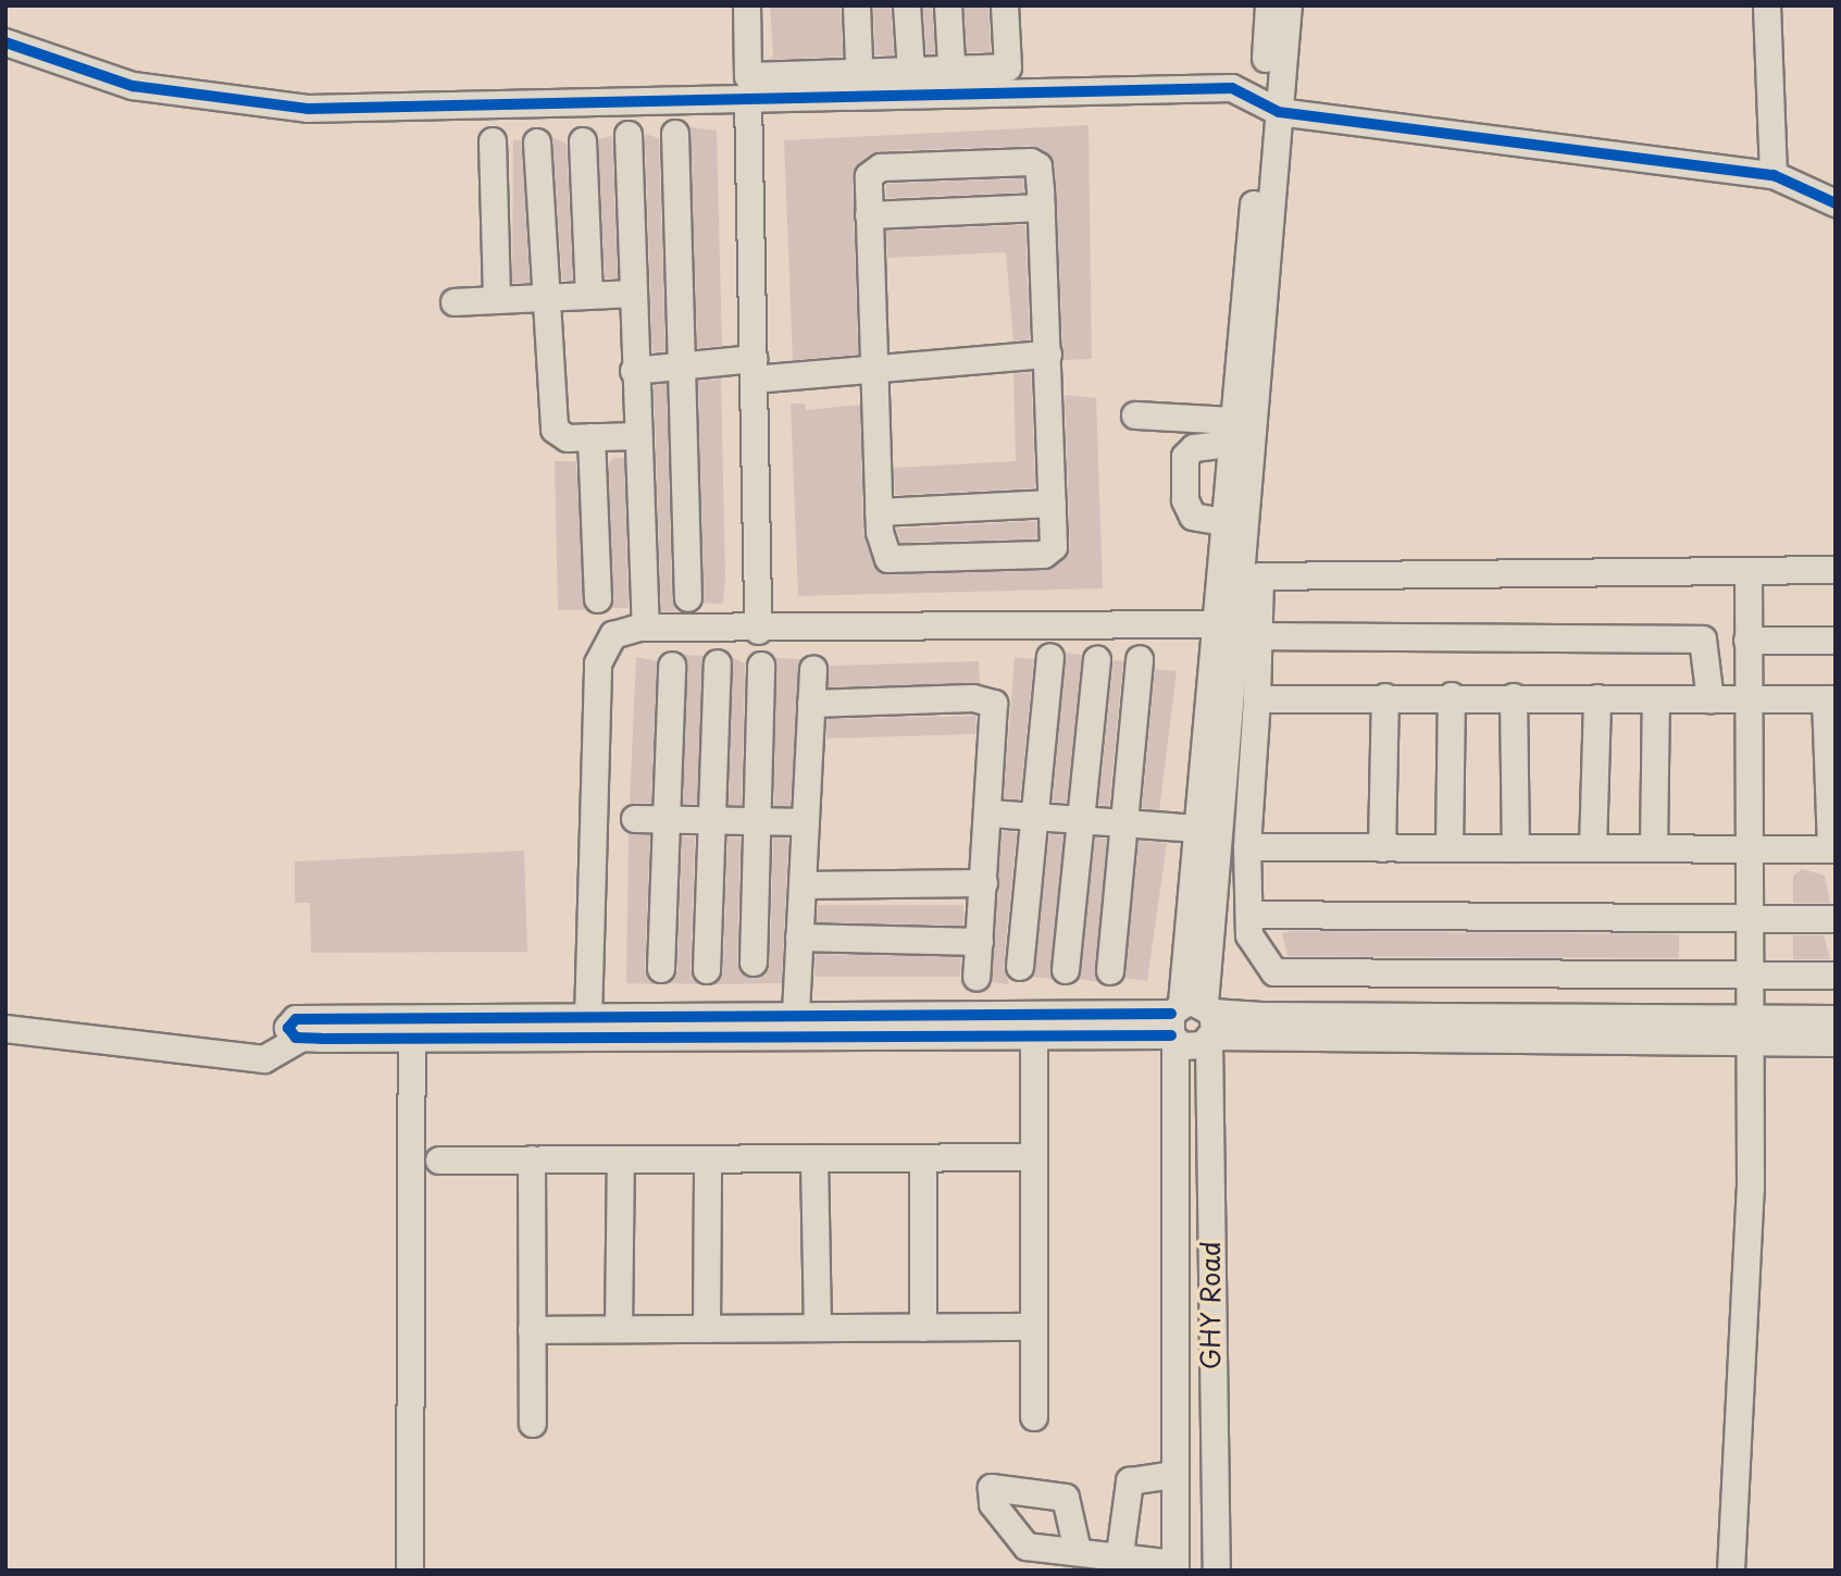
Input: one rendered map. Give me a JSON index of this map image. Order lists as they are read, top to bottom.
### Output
{
  "streets": {
    "street": ["GHY Road"]
  }
}
